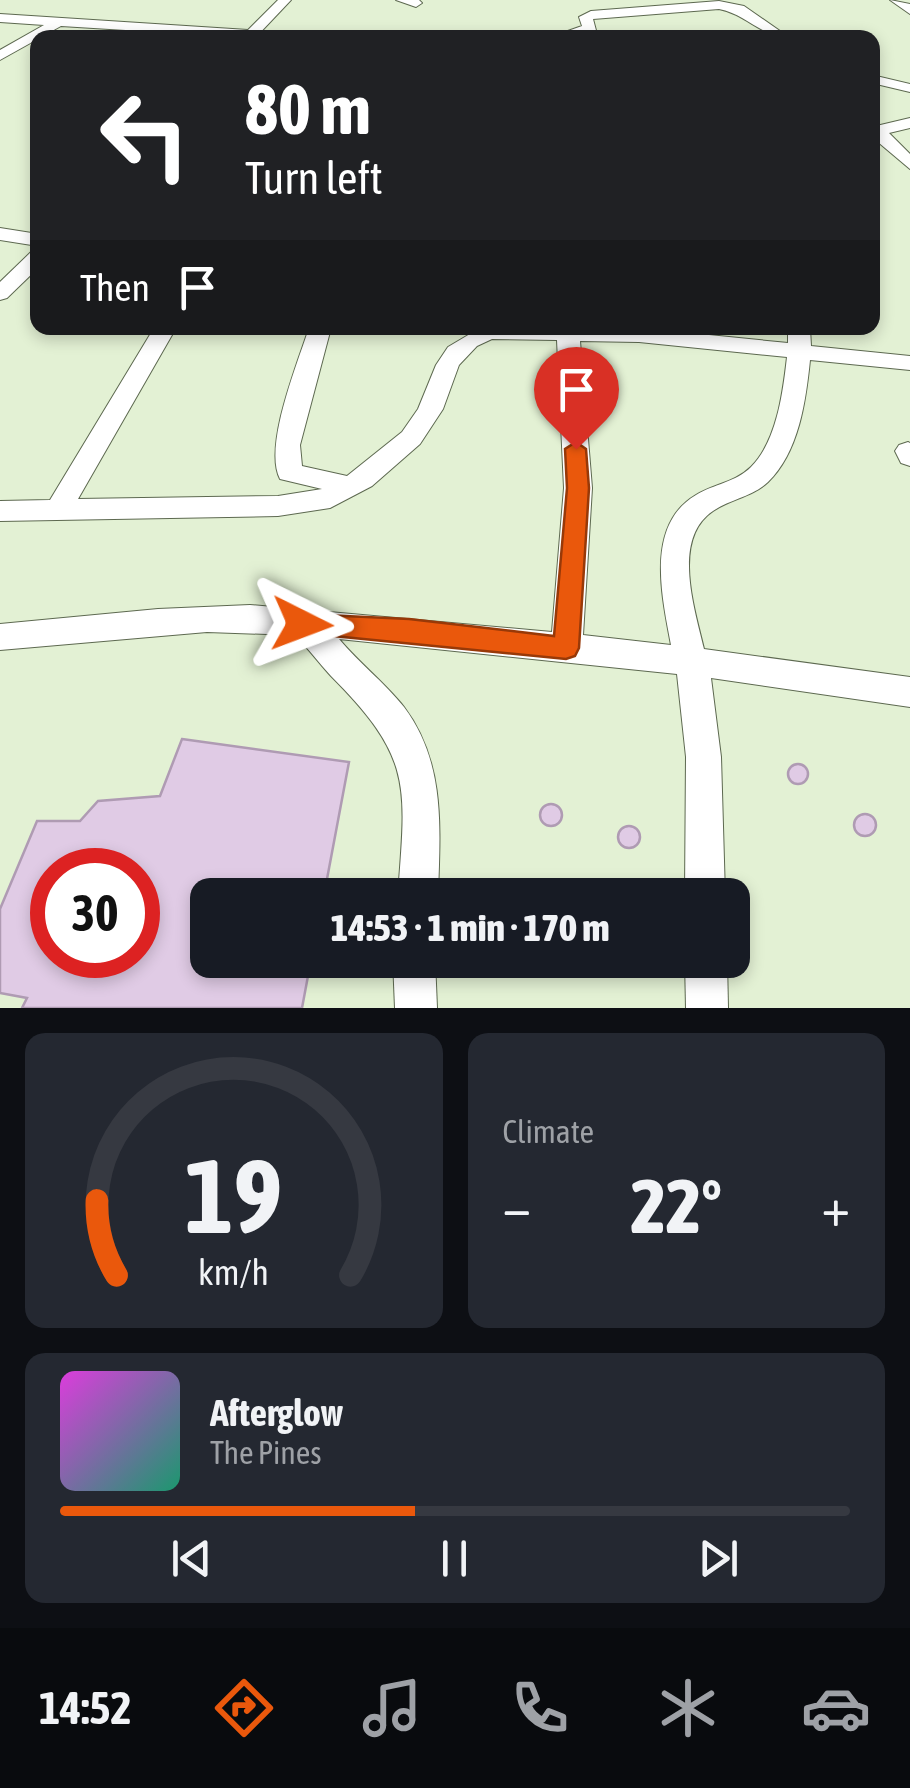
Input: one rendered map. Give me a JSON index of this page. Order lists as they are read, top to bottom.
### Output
{
  "page": {
    "turn": ["80 m", "Turn left"],
    "then": "Then",
    "limit": "30",
    "trip": "14:53 · 1 min · 170 m",
    "tile": "Climate",
    "heat": ["−", "22°", "+"],
    "song": ["Afterglow", "The Pines"],
    "tabs": "14:52",
    "gauge": ["19", "km/h"]
  }
}
